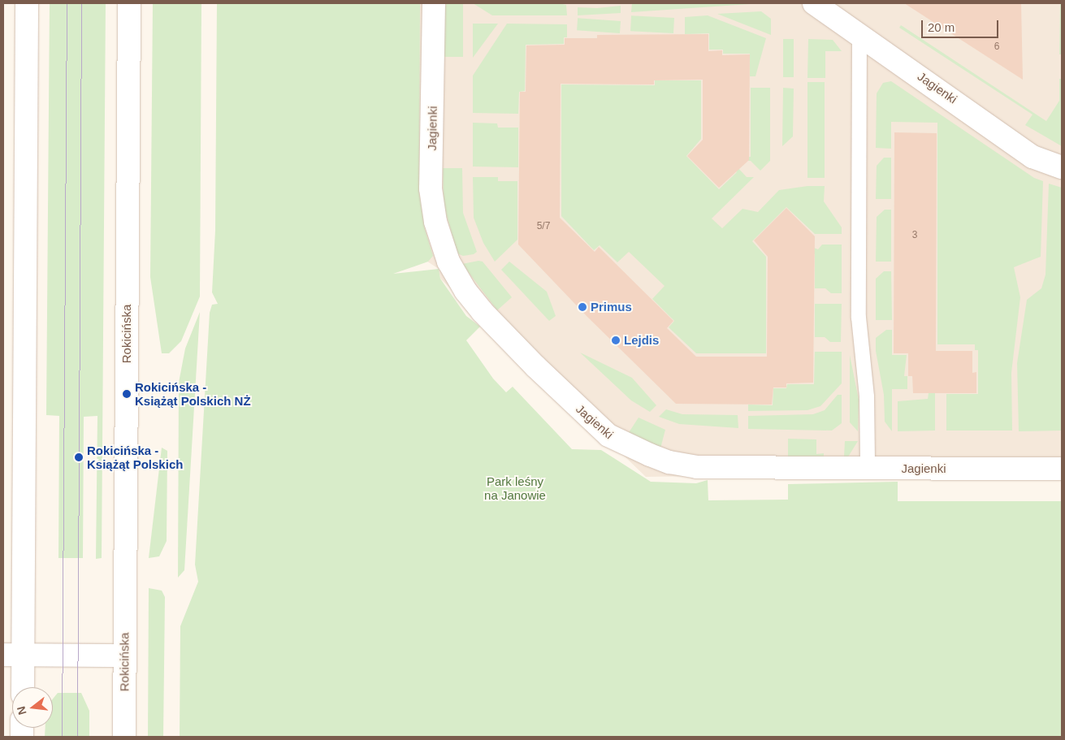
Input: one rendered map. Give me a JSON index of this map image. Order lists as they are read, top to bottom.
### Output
{
  "streets": {
    "main road": ["Jagienki", "Rokicińska"]
  },
  "parks": ["Park leśny na Janowie"],
  "places": [
    "Primus",
    "Lejdis",
    "Rokicińska - Książąt Polskich NŻ",
    "Rokicińska - Książąt Polskich"
  ],
  "house_numbers": ["6", "5/7", "3"],
  "scale_bar": "20 m",
  "north": "left"
}
